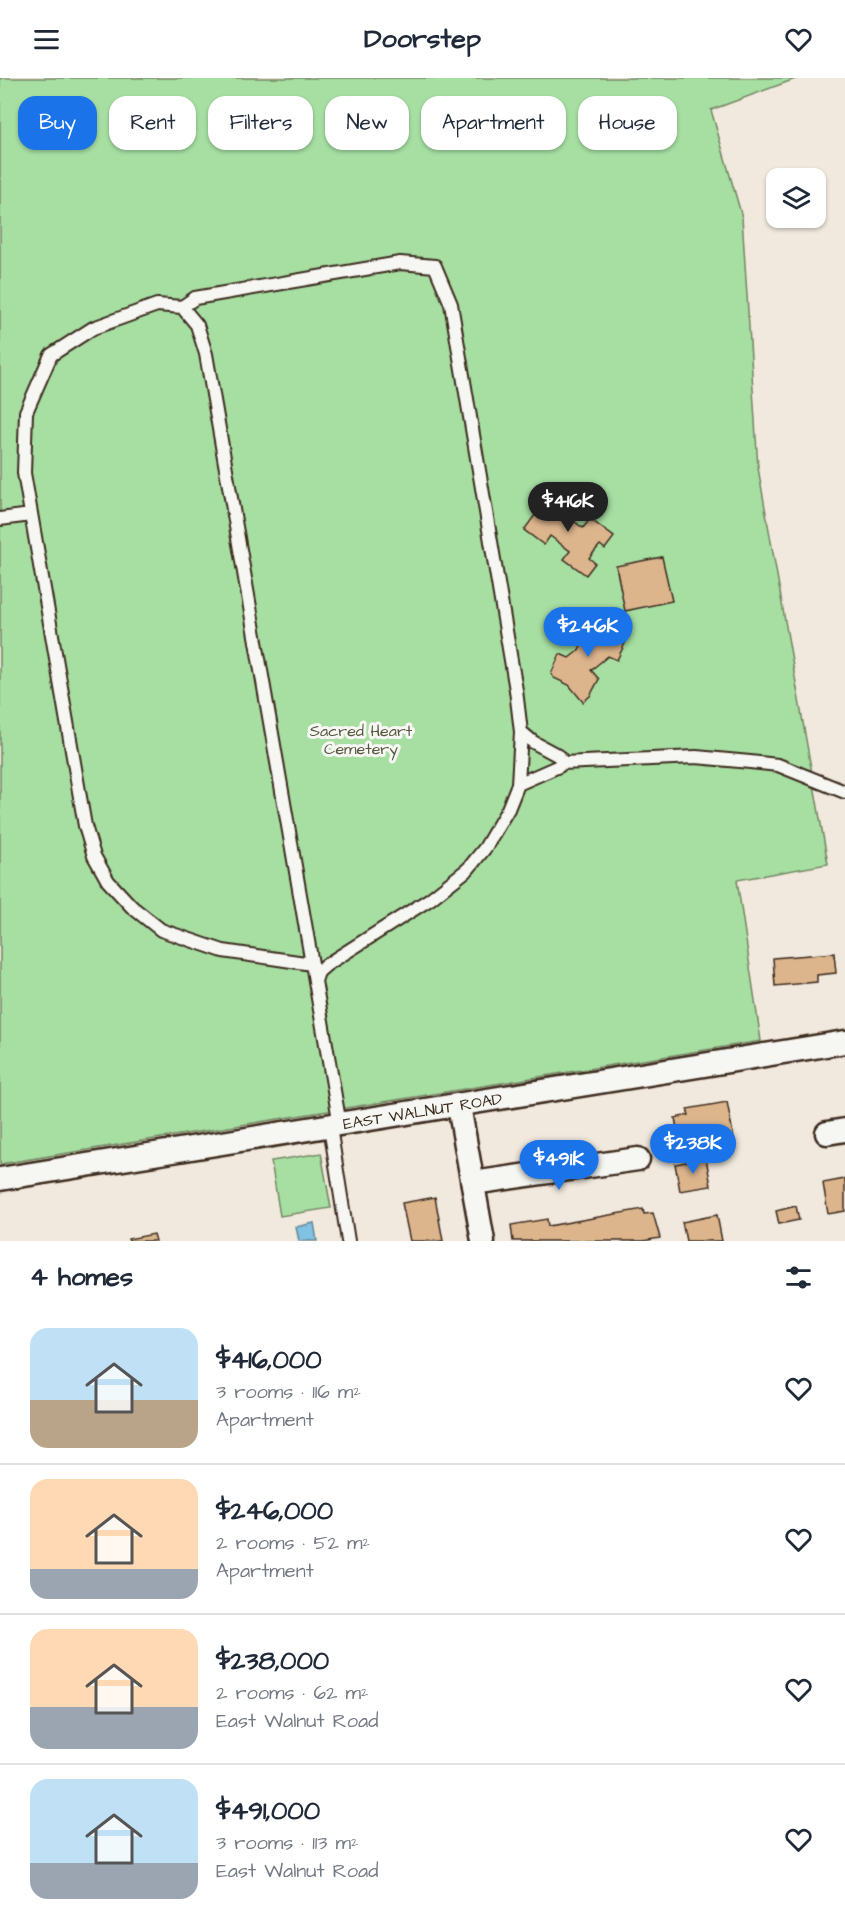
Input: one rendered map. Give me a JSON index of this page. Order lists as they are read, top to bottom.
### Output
{
  "streets": {
    "street": ["EAST WALNUT ROAD"]
  },
  "parks": ["Sacred Heart Cemetery"],
  "page": {
    "header": "Doorstep",
    "chip": [
      "Buy",
      "Rent",
      "Filters",
      "New",
      "Apartment",
      "House"
    ],
    "price": [
      "$416K",
      "$246K",
      "$238K",
      "$491K"
    ],
    "heading": "4 homes",
    "list": [
      {
        "name": "$416,000",
        "note": "3 rooms · 116 m² · Apartment"
      },
      {
        "name": "$246,000",
        "note": "2 rooms · 52 m² · Apartment"
      },
      {
        "name": "$238,000",
        "note": "2 rooms · 62 m² · East Walnut Road"
      },
      {
        "name": "$491,000",
        "note": "3 rooms · 113 m² · East Walnut Road"
      }
    ]
  }
}
